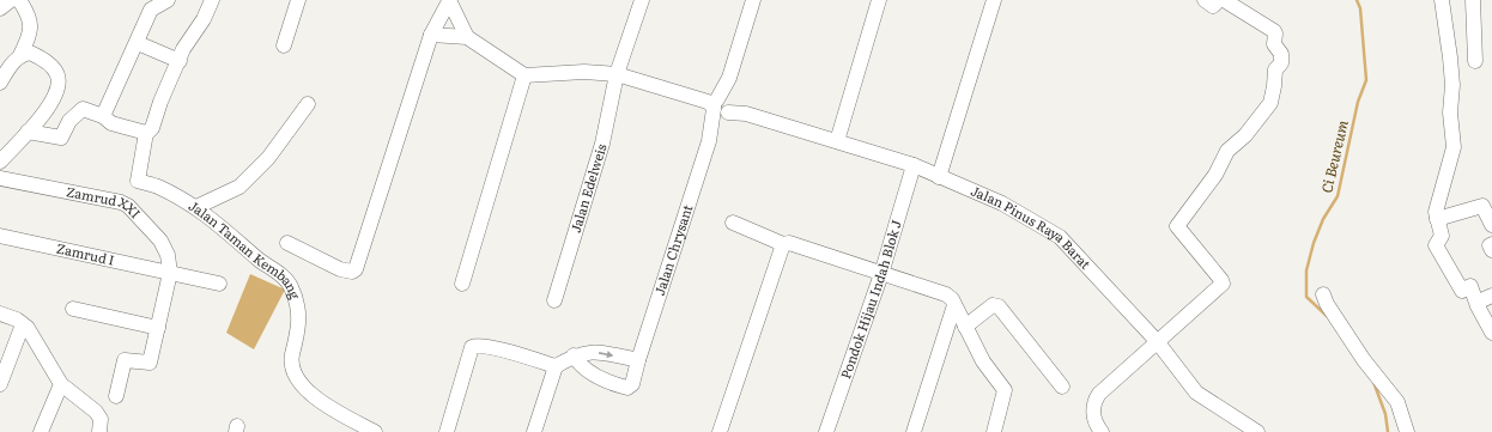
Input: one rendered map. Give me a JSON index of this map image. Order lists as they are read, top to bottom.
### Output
{
  "streets": {
    "street": [
      "Jalan Edelweis",
      "Zamrud XXI",
      "Jalan Pinus Raya Barat",
      "Jalan Chrysant",
      "Jalan Taman Kembang",
      "Zamrud I",
      "Pondok Hijau Indah Blok J"
    ]
  },
  "crossings": [
    ["Jalan Edelweis", "Jalan Pinus Raya Barat"],
    ["Zamrud XXI", "Zamrud I"],
    ["Jalan Pinus Raya Barat", "Jalan Chrysant"],
    ["Jalan Pinus Raya Barat", "Pondok Hijau Indah Blok J"]
  ],
  "water": ["Ci Beureum"]
}
